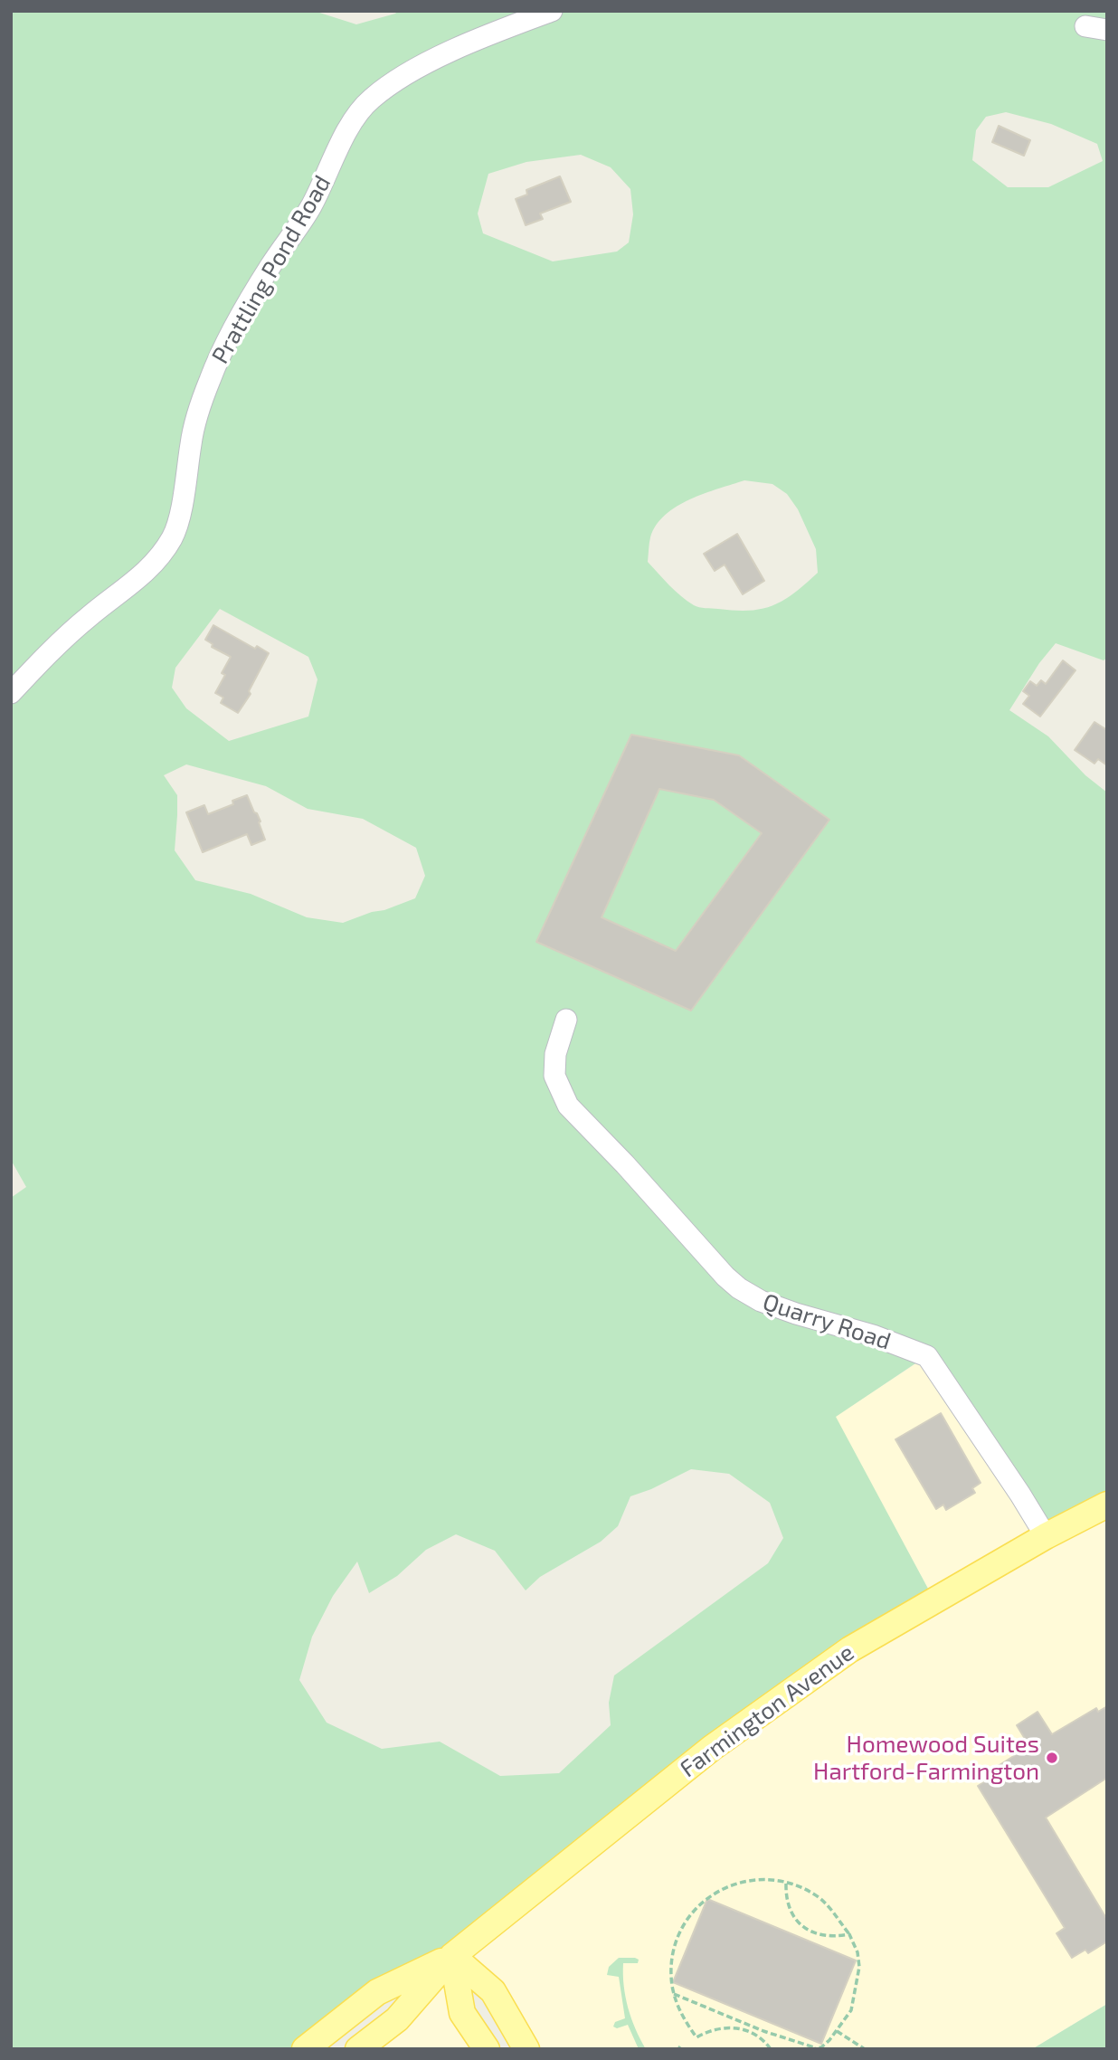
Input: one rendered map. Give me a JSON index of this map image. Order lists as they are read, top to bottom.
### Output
{
  "streets": {
    "main road": ["Farmington Avenue"],
    "street": ["Prattling Pond Road", "Quarry Road"]
  },
  "crossings": [
    ["Quarry Road", "Farmington Avenue"]
  ],
  "places": ["Homewood Suites Hartford-Farmington"]
}
